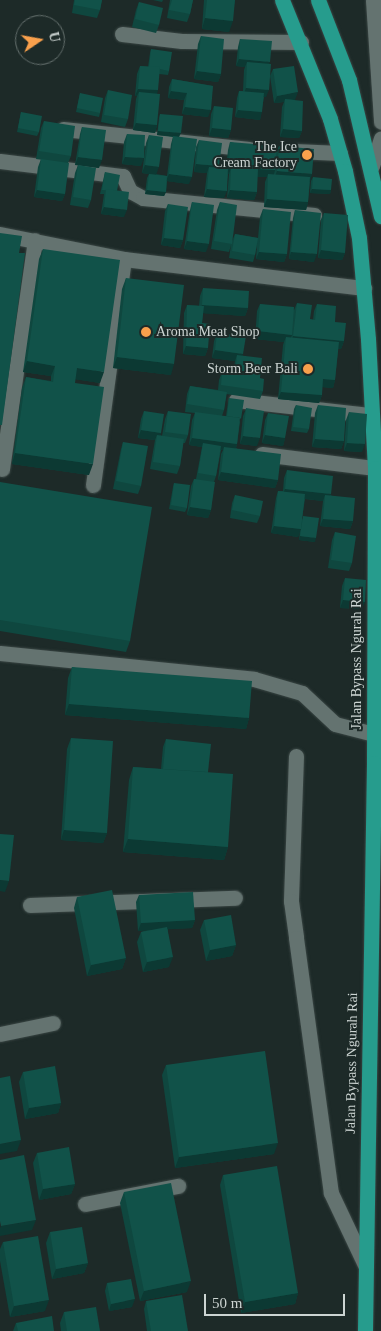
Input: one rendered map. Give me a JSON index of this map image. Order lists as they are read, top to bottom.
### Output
{
  "streets": {
    "highway": ["Jalan Bypass Ngurah Rai"]
  },
  "places": ["The Ice Cream Factory", "Aroma Meat Shop", "Storm Beer Bali"],
  "scale_bar": "50 m",
  "north": "right"
}
